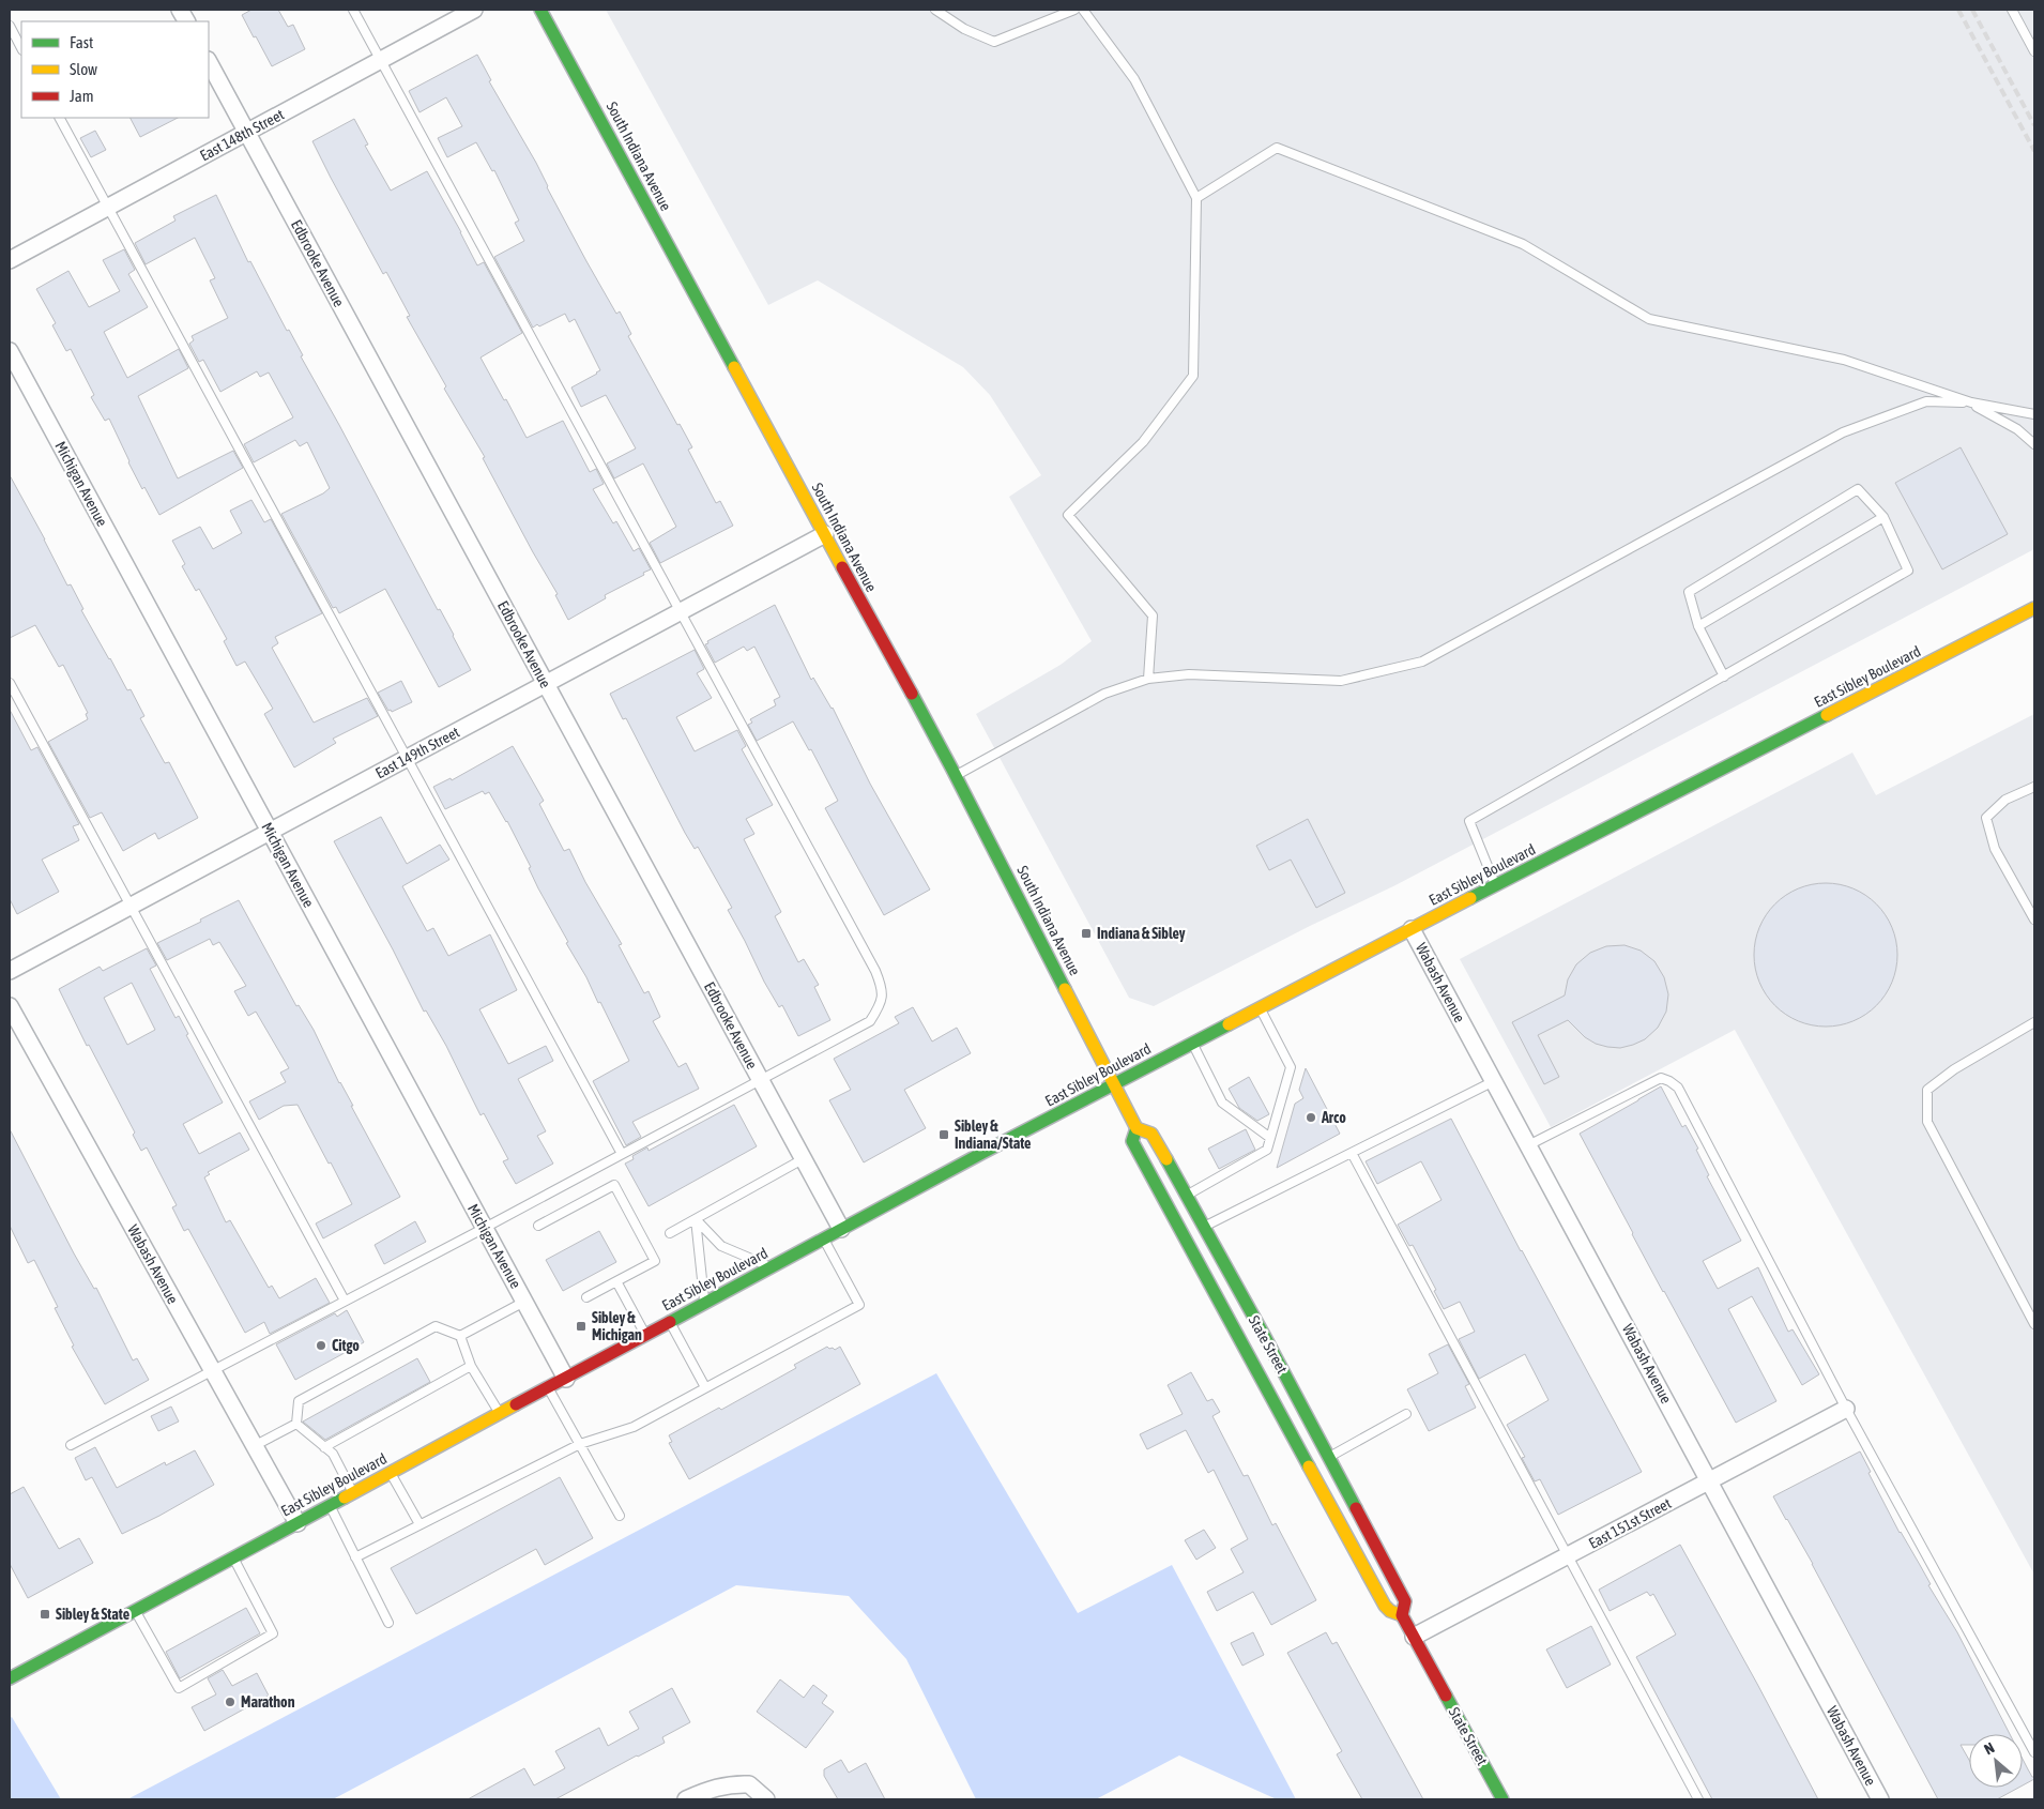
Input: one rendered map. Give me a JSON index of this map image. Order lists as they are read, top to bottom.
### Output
{
  "streets": {
    "main road": ["South Indiana Avenue", "East Sibley Boulevard", "State Street"],
    "street": [
      "East 148th Street",
      "Edbrooke Avenue",
      "Michigan Avenue",
      "East 149th Street",
      "Wabash Avenue",
      "East 151st Street"
    ]
  },
  "crossings": [
    ["East 148th Street", "Edbrooke Avenue"],
    ["South Indiana Avenue", "East Sibley Boulevard"],
    ["South Indiana Avenue", "East 149th Street"],
    ["South Indiana Avenue", "State Street"],
    ["Edbrooke Avenue", "East Sibley Boulevard"],
    ["Edbrooke Avenue", "East 149th Street"],
    ["Michigan Avenue", "East Sibley Boulevard"],
    ["Michigan Avenue", "East 149th Street"],
    ["East Sibley Boulevard", "Wabash Avenue"],
    ["East Sibley Boulevard", "State Street"],
    ["Wabash Avenue", "East 151st Street"],
    ["State Street", "East 151st Street"]
  ],
  "places": {
    "transit": [
      "Indiana & Sibley",
      "Sibley & Indiana/State",
      "Sibley & Michigan",
      "Sibley & State"
    ],
    "other": ["Arco", "Citgo", "Marathon"]
  },
  "legend": ["Fast", "Slow", "Jam"],
  "north": "top left"
}
